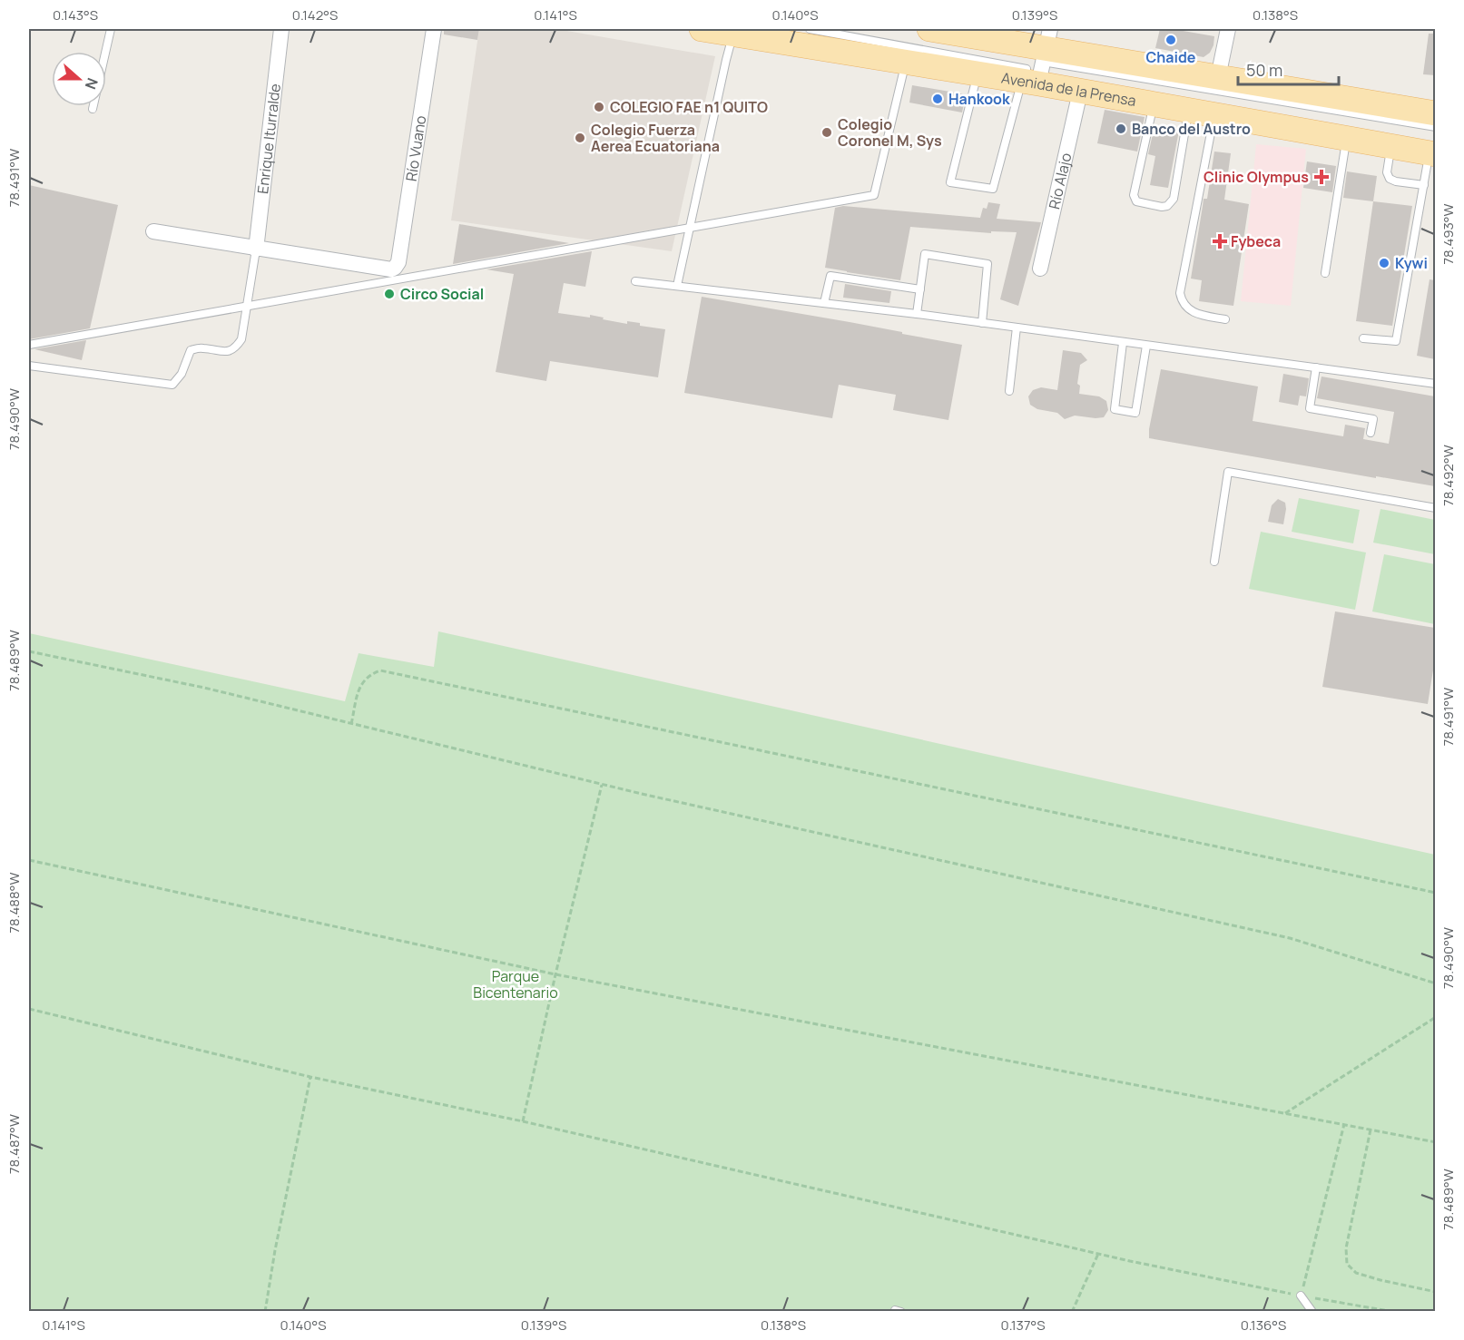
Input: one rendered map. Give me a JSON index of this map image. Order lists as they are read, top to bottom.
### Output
{
  "streets": {
    "main road": ["Avenida de la Prensa"],
    "street": ["Enrique Iturralde", "Río Vuano", "Río Alajo"]
  },
  "crossings": [
    ["Avenida de la Prensa", "Río Alajo"],
    ["Enrique Iturralde", "Río Vuano"]
  ],
  "parks": ["Parque Bicentenario"],
  "places": {
    "other": [
      "Chaide",
      "Hankook",
      "COLEGIO FAE n1 QUITO",
      "Banco del Austro",
      "Colegio Coronel M, Sys",
      "Colegio Fuerza Aerea Ecuatoriana",
      "Kywi",
      "Circo Social"
    ],
    "health": ["Clinic Olympus", "Fybeca"]
  },
  "scale_bar": "50 m",
  "north": "right",
  "coordinates": [
    "0.143°S",
    "0.142°S",
    "0.141°S",
    "0.140°S",
    "0.139°S",
    "0.138°S",
    "78.491°W",
    "78.493°W",
    "78.490°W",
    "78.492°W",
    "78.489°W",
    "78.488°W",
    "78.487°W",
    "0.137°S",
    "0.136°S"
  ]
}
